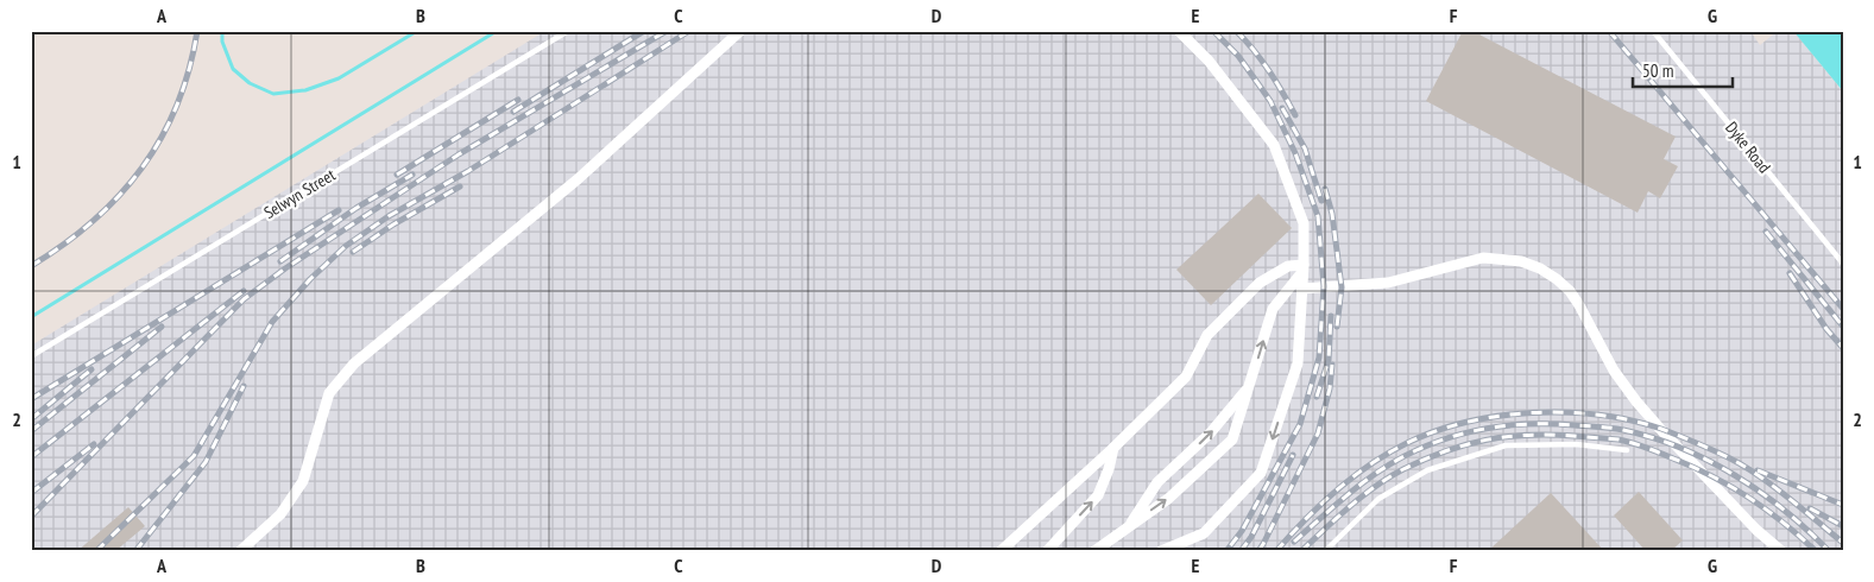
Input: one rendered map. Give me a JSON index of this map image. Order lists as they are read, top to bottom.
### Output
{
  "streets": {
    "lane": ["Dyke Road", "Selwyn Street"]
  },
  "scale_bar": "50 m",
  "grid": {
    "columns": [
      "A",
      "B",
      "C",
      "D",
      "E",
      "F",
      "G"
    ],
    "rows": ["1", "2"]
  }
}
